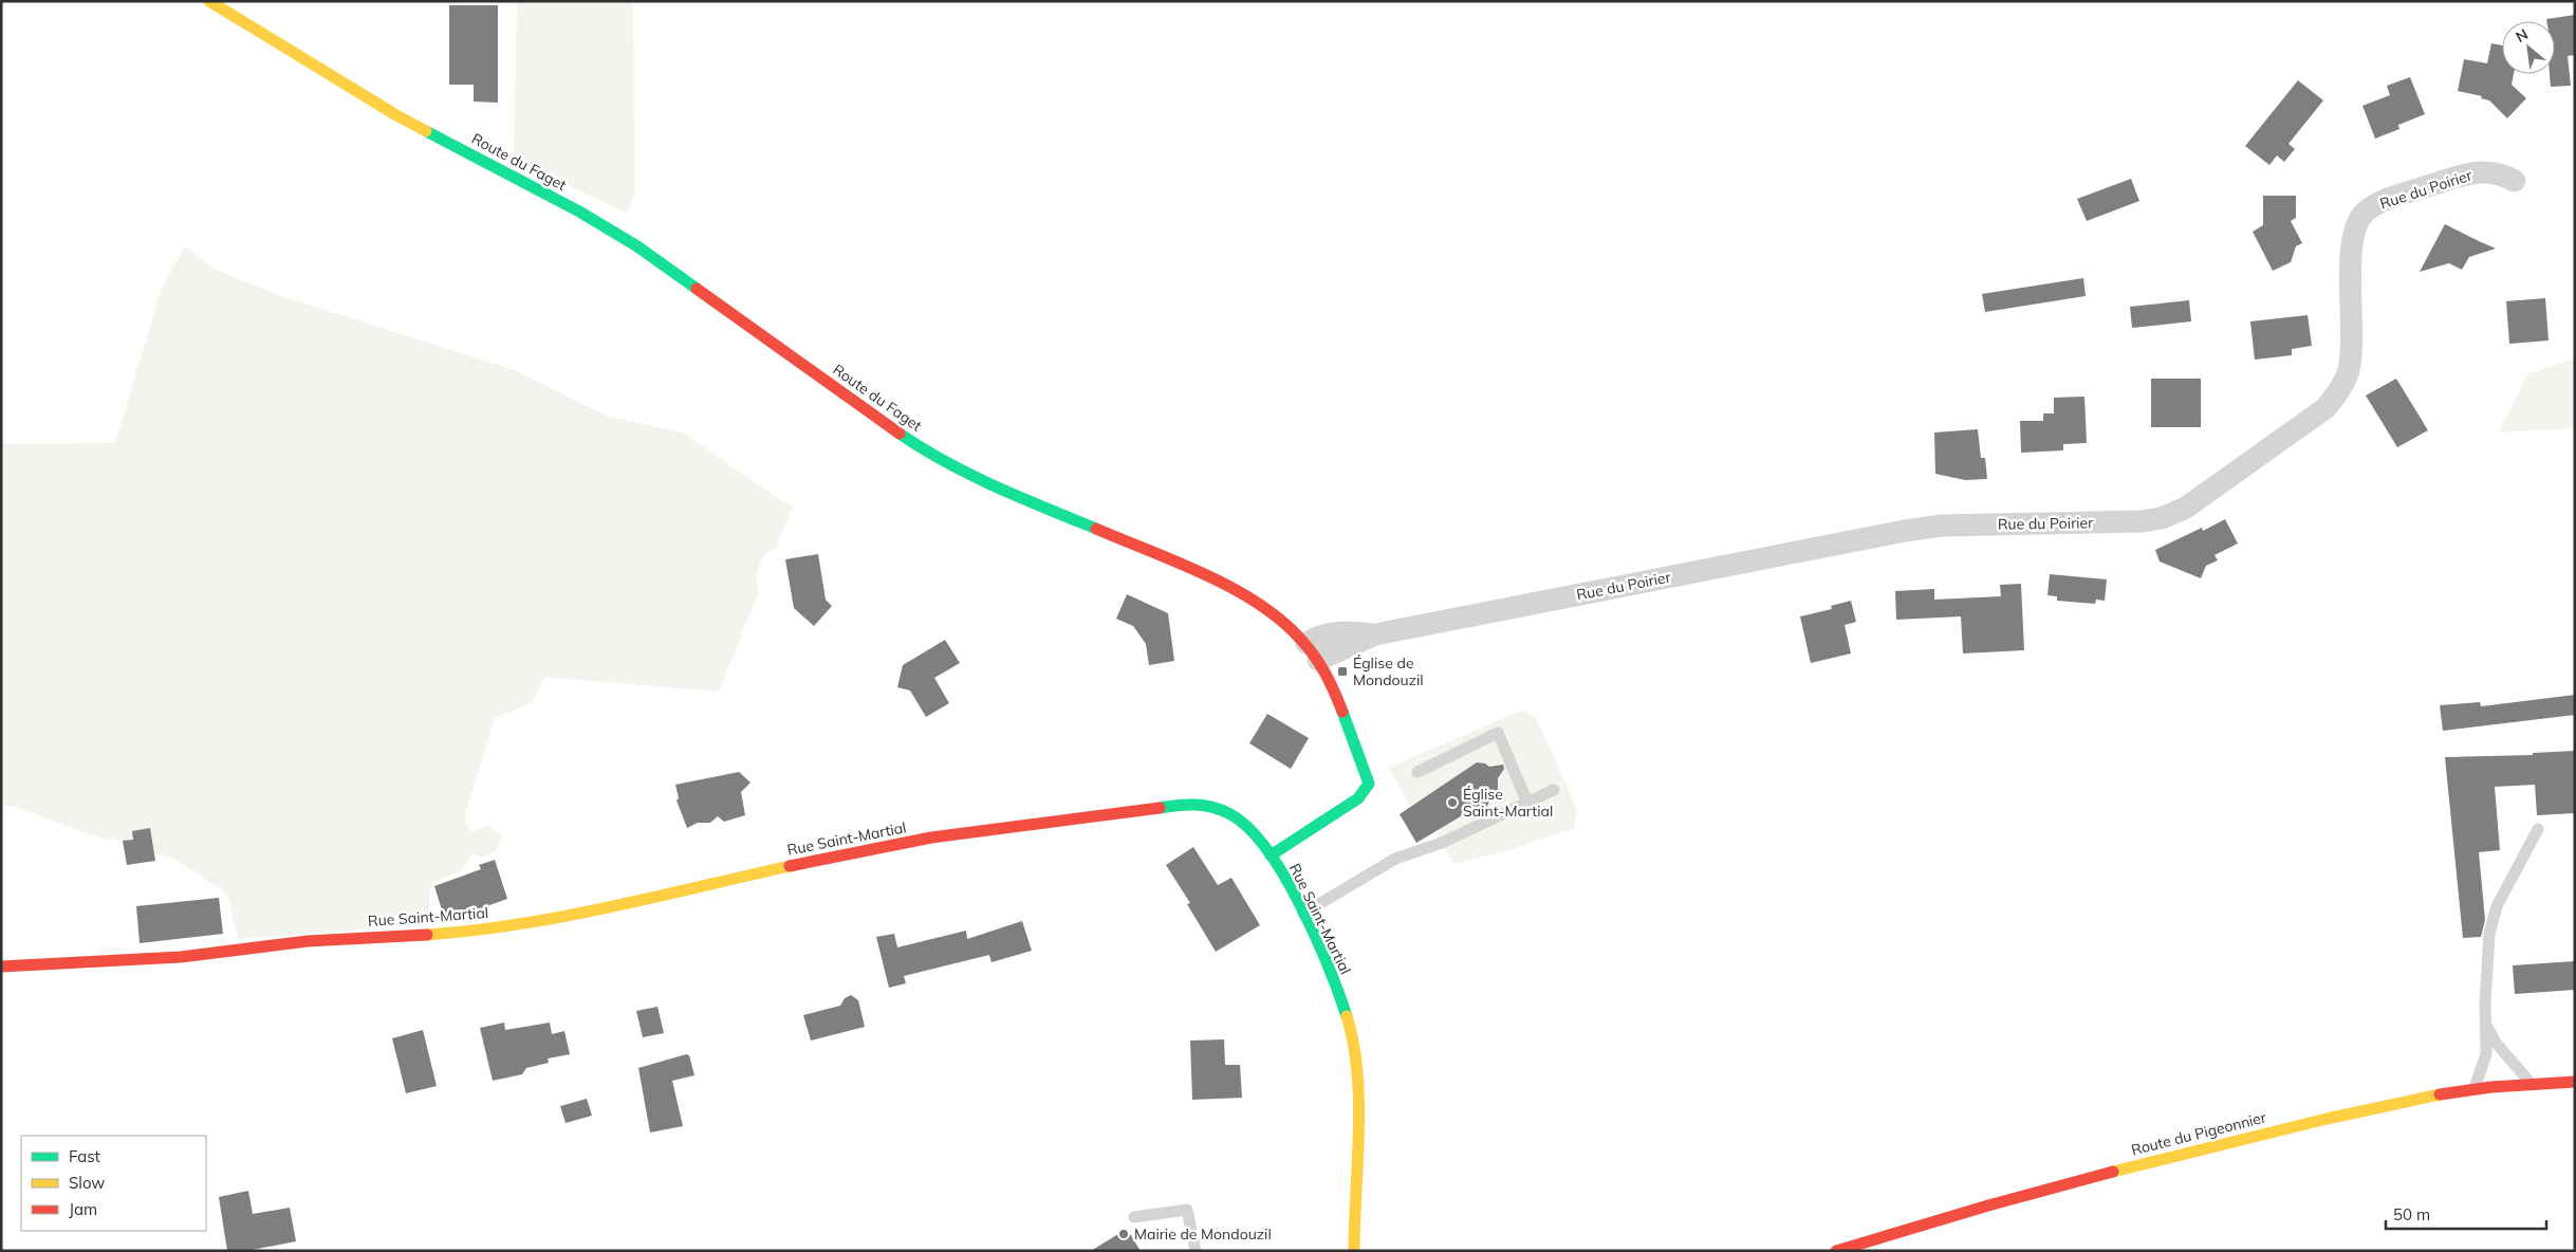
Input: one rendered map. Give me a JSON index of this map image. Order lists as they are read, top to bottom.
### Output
{
  "streets": {
    "street": [
      "Route du Faget",
      "Rue du Poirier",
      "Rue Saint-Martial",
      "Route du Pigeonnier"
    ]
  },
  "crossings": [
    ["Route du Faget", "Rue du Poirier"],
    ["Route du Faget", "Rue Saint-Martial"]
  ],
  "places": {
    "transit": ["Église de Mondouzil"],
    "other": ["Église Saint-Martial", "Mairie de Mondouzil"]
  },
  "legend": ["Fast", "Slow", "Jam"],
  "scale_bar": "50 m",
  "north": "top left"
}
